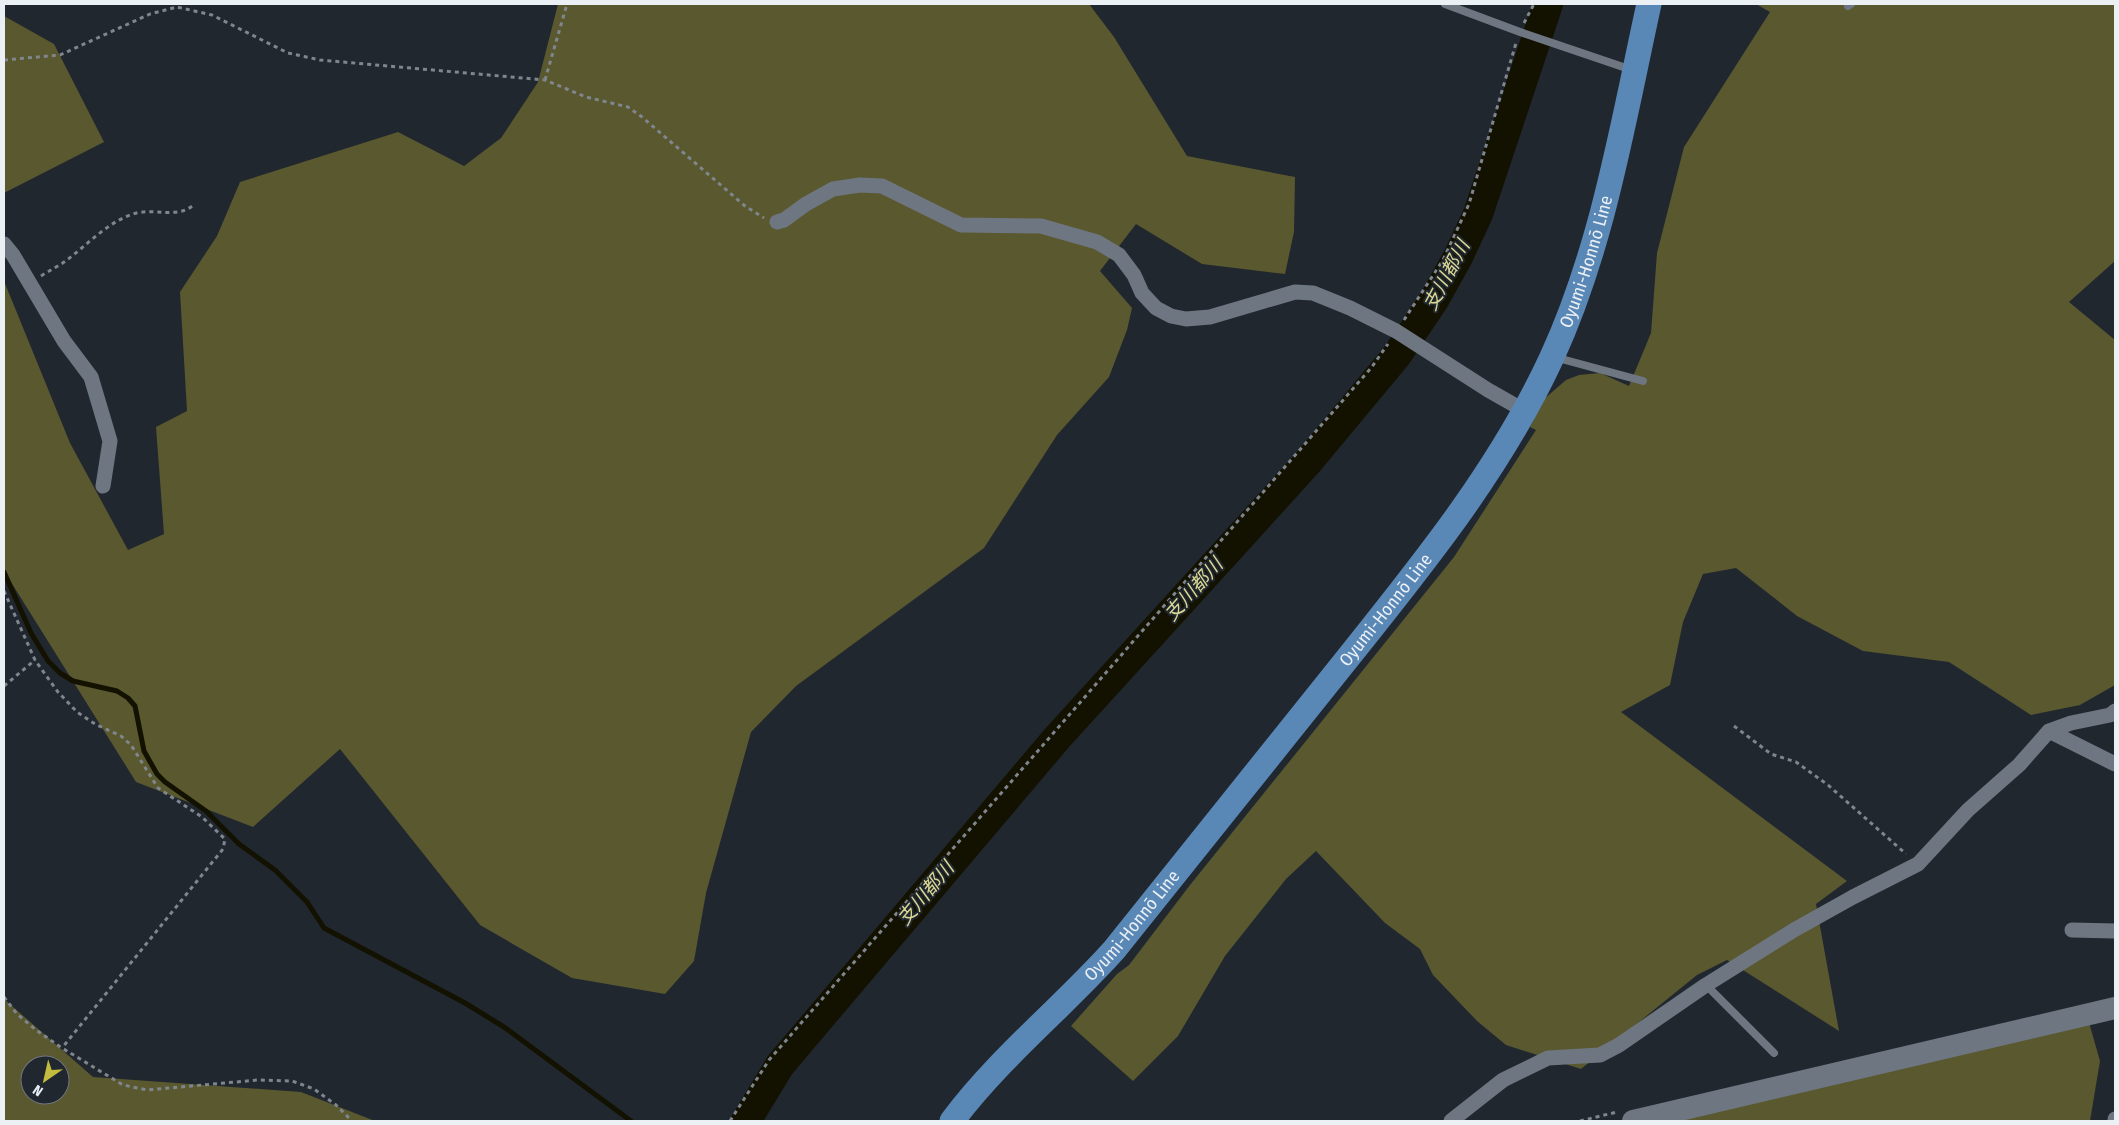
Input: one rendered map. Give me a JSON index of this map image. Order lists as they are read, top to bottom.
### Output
{
  "streets": {
    "main road": ["Oyumi-Honnō Line"]
  },
  "water": ["支川都川"],
  "north": "bottom left"
}
